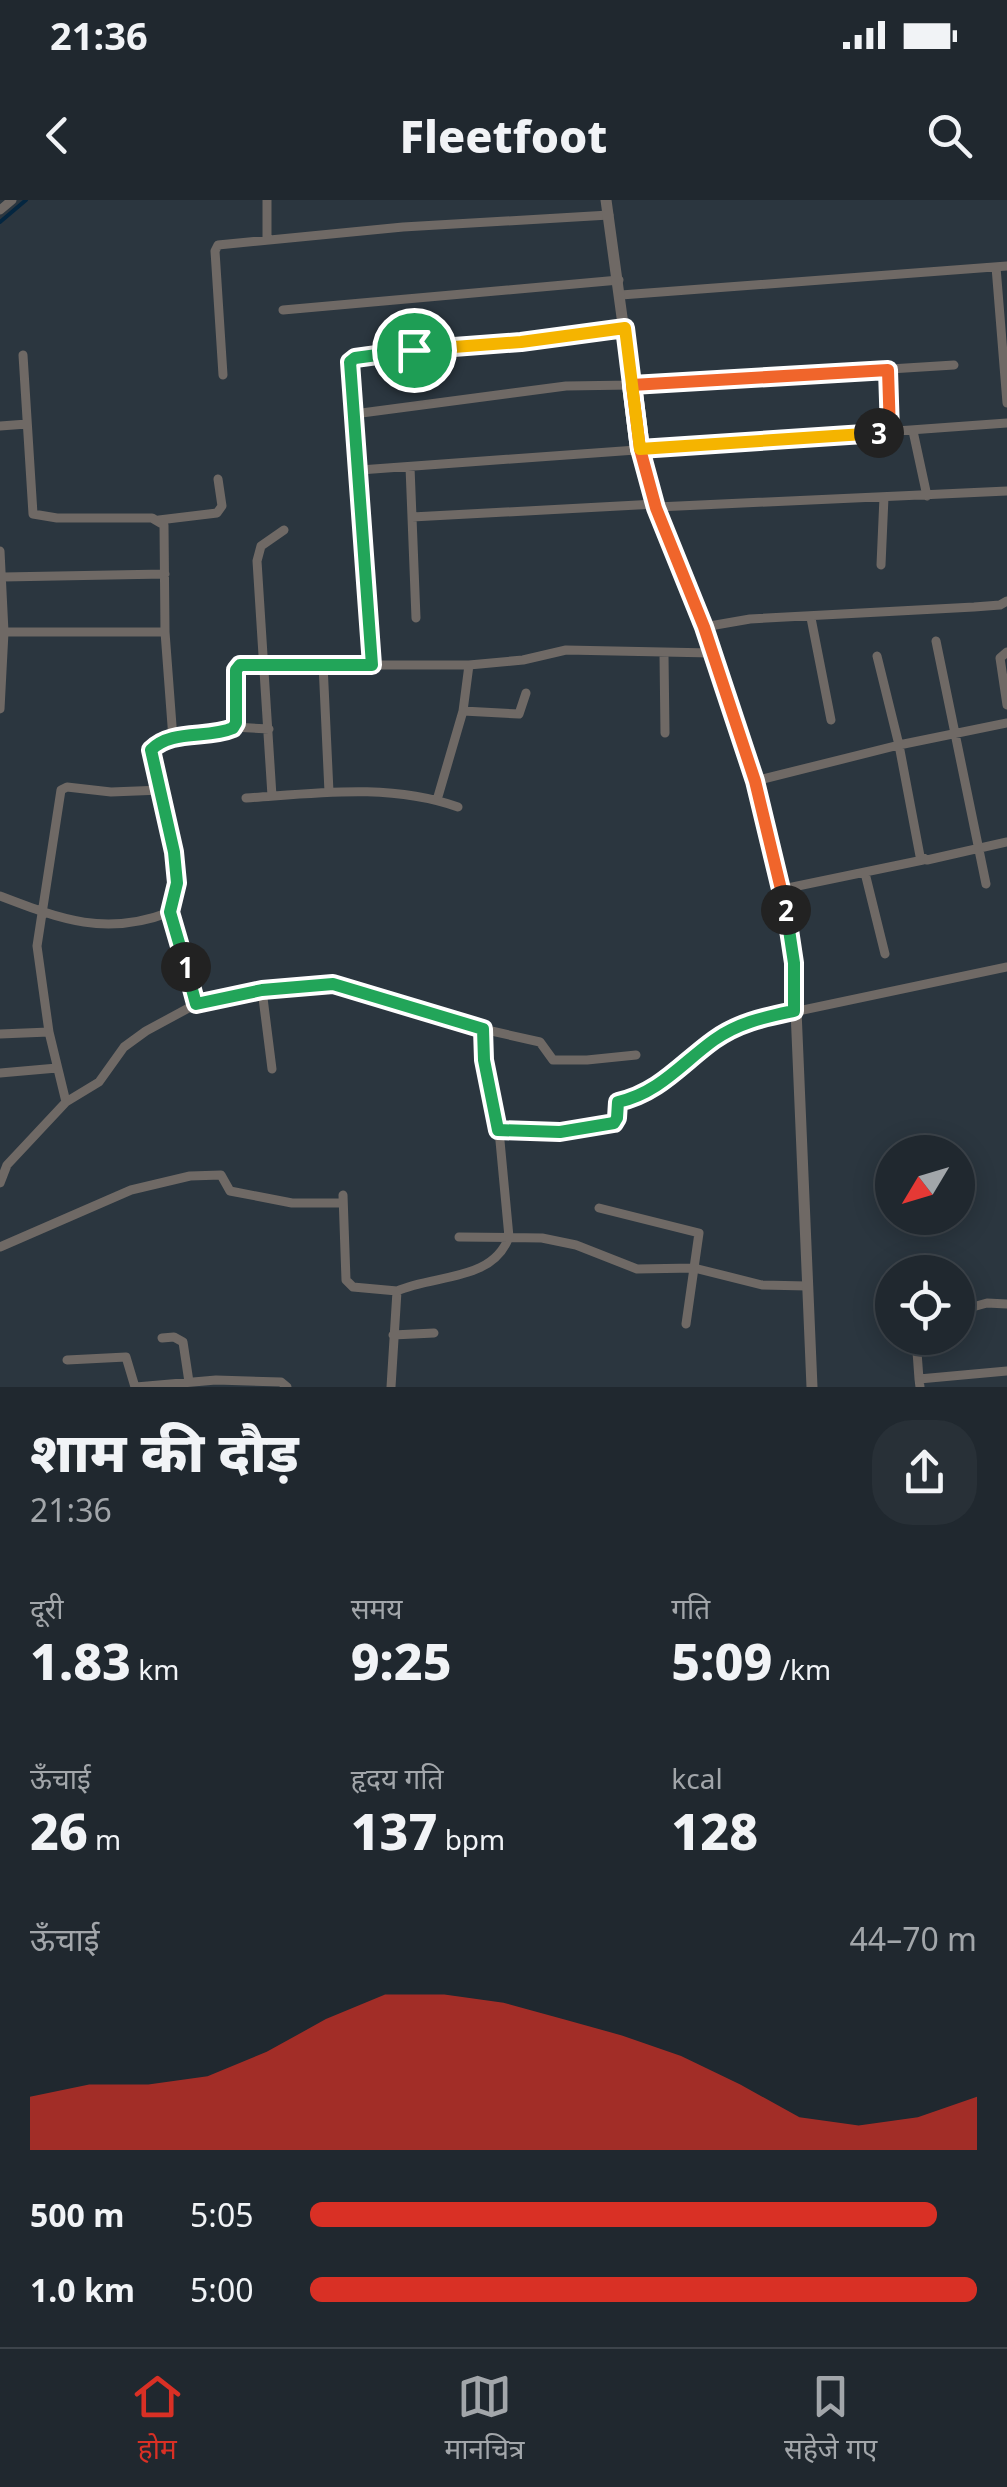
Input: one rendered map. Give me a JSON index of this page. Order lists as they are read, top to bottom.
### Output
{
  "north": "bottom left",
  "page": {
    "status": "21:36",
    "header": "Fleetfoot",
    "pins": ["3", "2", "1"],
    "heading": ["शाम की दौड़", "21:36"],
    "stats": [
      ["दूरी", "1.83 km"],
      ["समय", "9:25"],
      ["गति", "5:09 /km"],
      ["ऊँचाई", "26 m"],
      ["हृदय गति", "137 bpm"],
      ["kcal", "128"]
    ],
    "chart": ["ऊँचाई", "44–70 m"],
    "list": [
      {
        "name": "500 m",
        "note": "5:05"
      },
      {
        "name": "1.0 km",
        "note": "5:00"
      }
    ],
    "tabs": ["होम", "मानचित्र", "सहेजे गए"]
  }
}
